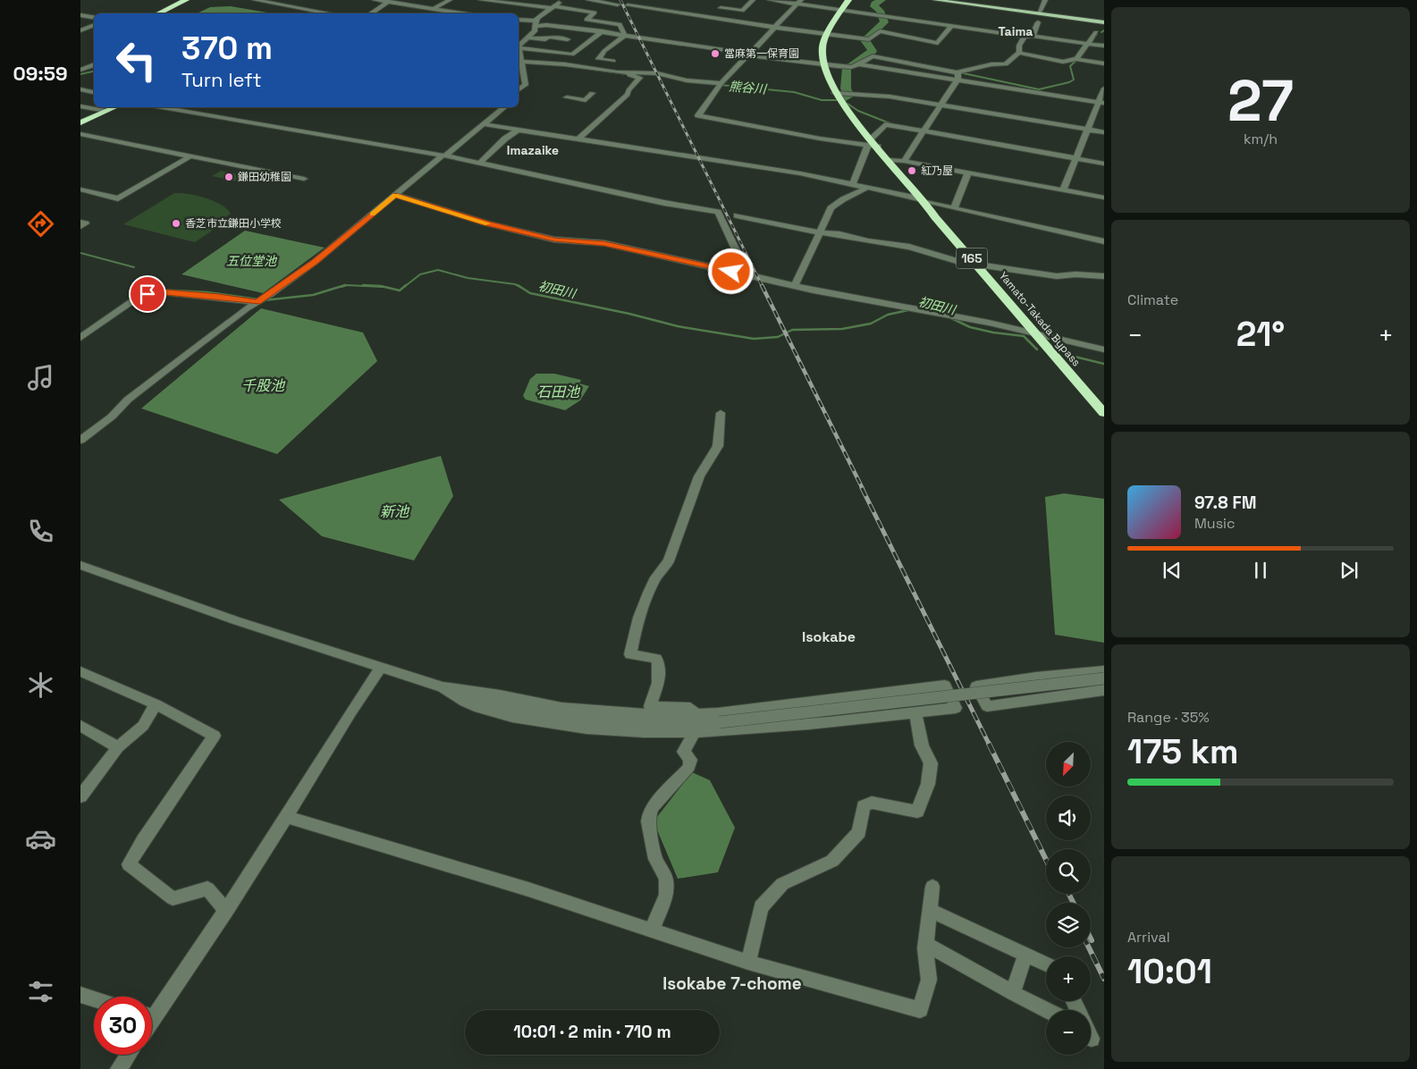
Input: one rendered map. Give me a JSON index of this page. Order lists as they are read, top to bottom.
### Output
{
  "streets": {
    "highway": ["165", "Yamato-Takada Bypass"]
  },
  "districts": [
    "Taima",
    "Imazaike",
    "Isokabe",
    "Isokabe 7-chome"
  ],
  "water": [
    "熊谷川",
    "五位堂池",
    "初田川",
    "千股池",
    "石田池",
    "新池"
  ],
  "places": [
    "當麻第一保育園",
    "紅乃屋",
    "鎌田幼稚園",
    "香芝市立鎌田小学校"
  ],
  "north": "bottom left",
  "page": {
    "tabs": "09:59",
    "tile": [
      ["27", "km/h"],
      "Climate",
      ["Range · 35%", "175 km"],
      ["Arrival", "10:01"]
    ],
    "turn": ["370 m", "Turn left"],
    "heat": ["−", "21°", "+"],
    "song": ["97.8 FM", "Music"],
    "map_buttons": ["+", "−"],
    "limit": "30",
    "trip": "10:01 · 2 min · 710 m"
  }
}
